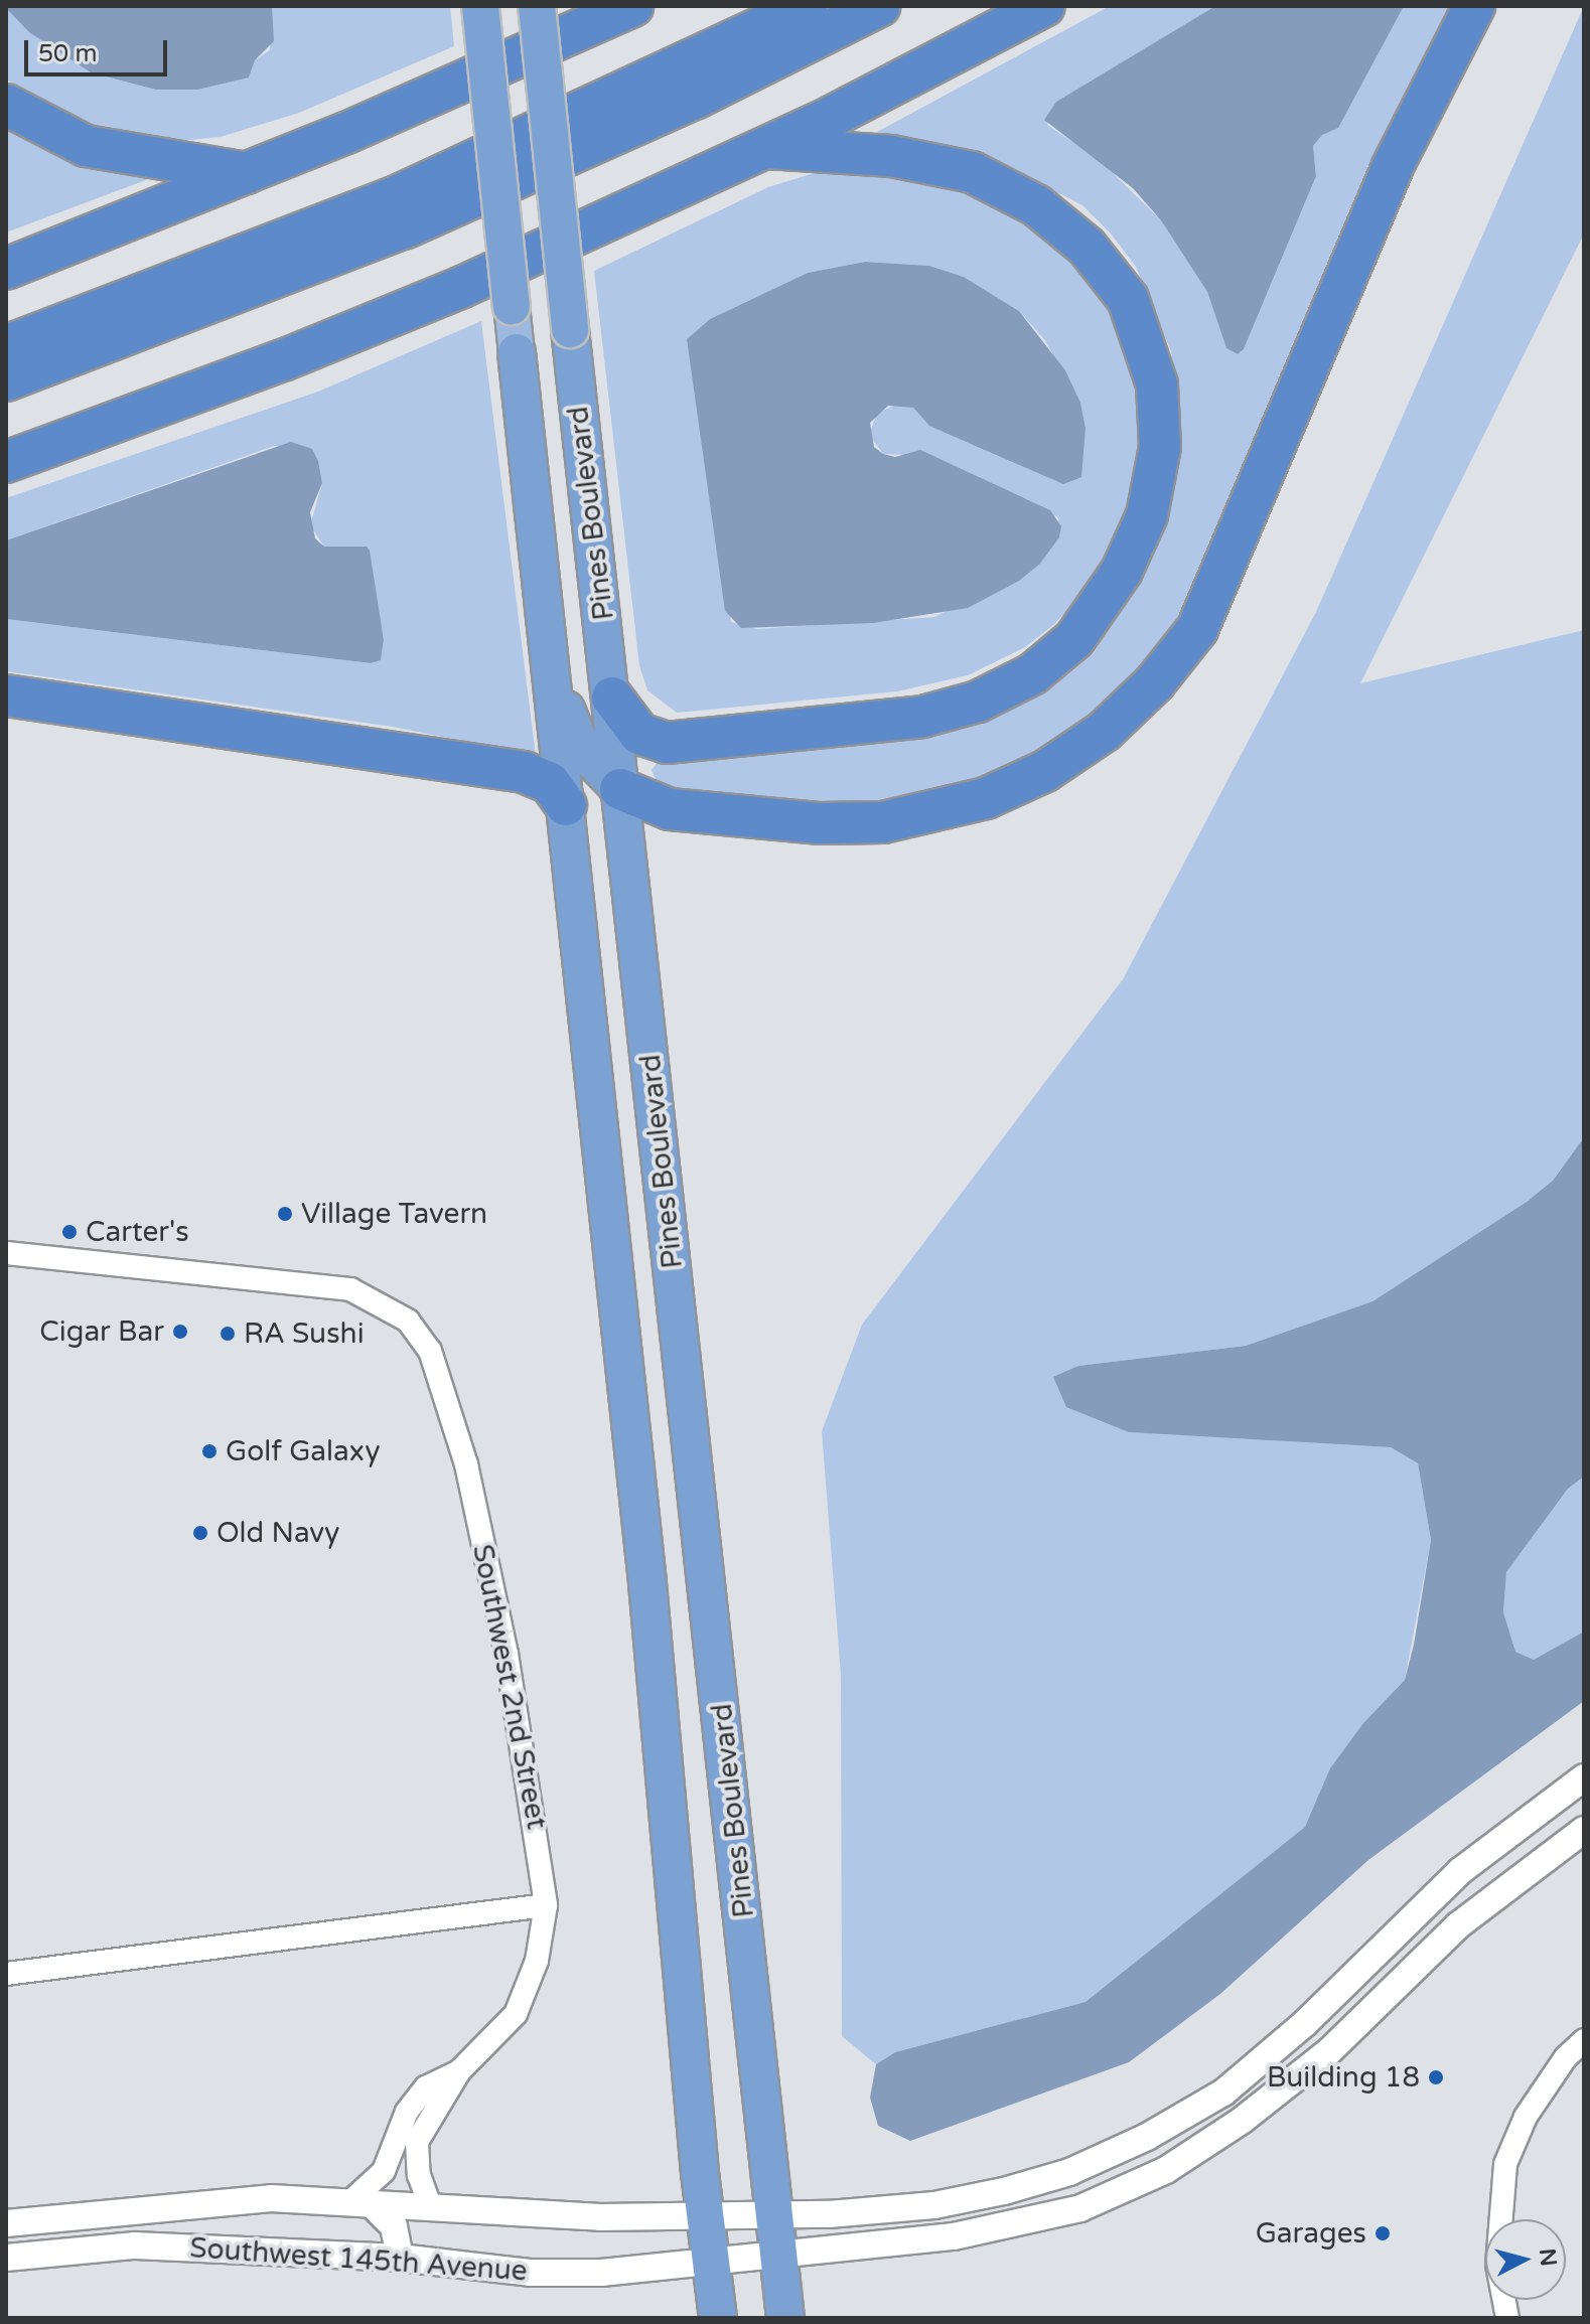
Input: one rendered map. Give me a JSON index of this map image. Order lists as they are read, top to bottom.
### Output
{
  "streets": {
    "highway": ["Pines Boulevard"],
    "street": ["Southwest 2nd Street", "Southwest 145th Avenue"]
  },
  "crossings": [
    ["Pines Boulevard", "Southwest 145th Avenue"],
    ["Southwest 2nd Street", "Southwest 145th Avenue"]
  ],
  "places": [
    "Village Tavern",
    "Carter's",
    "Cigar Bar",
    "RA Sushi",
    "Golf Galaxy",
    "Old Navy",
    "Building 18",
    "Garages"
  ],
  "scale_bar": "50 m",
  "north": "right"
}
